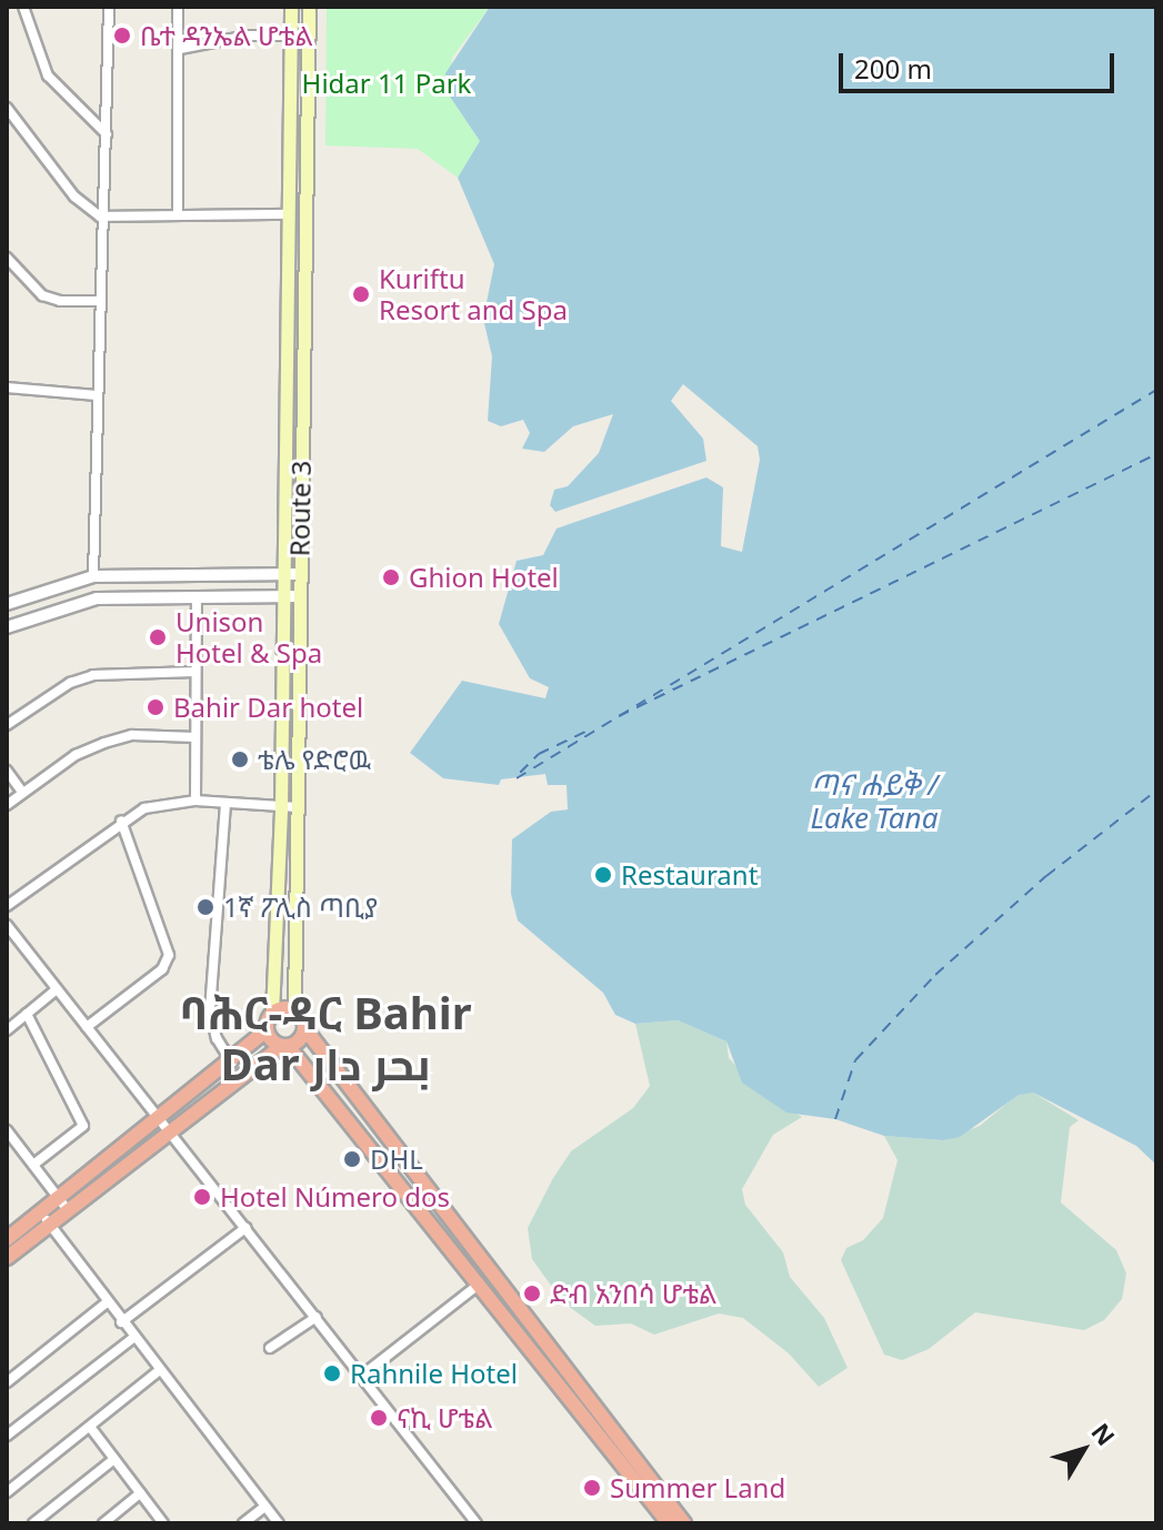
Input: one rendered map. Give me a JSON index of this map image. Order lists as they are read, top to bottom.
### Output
{
  "streets": {
    "main road": ["Route 3"]
  },
  "districts": ["ባሕር-ዳር Bahir Dar بحر دار"],
  "water": ["ጣና ሐይቅ / Lake Tana"],
  "parks": ["Hidar 11 Park"],
  "places": [
    "ቤተ ዳንኤል ሆቴል",
    "Kuriftu Resort and Spa",
    "Ghion Hotel",
    "Unison Hotel & Spa",
    "Bahir Dar hotel",
    "ቴሌ የድሮዉ",
    "Restaurant",
    "1ኛ ፖሊስ ጣቢያ",
    "DHL",
    "Hotel Número dos",
    "ድብ አንበሳ ሆቴል",
    "Rahnile Hotel",
    "ናኪ ሆቴል",
    "Summer Land"
  ],
  "scale_bar": "200 m",
  "north": "top right"
}
